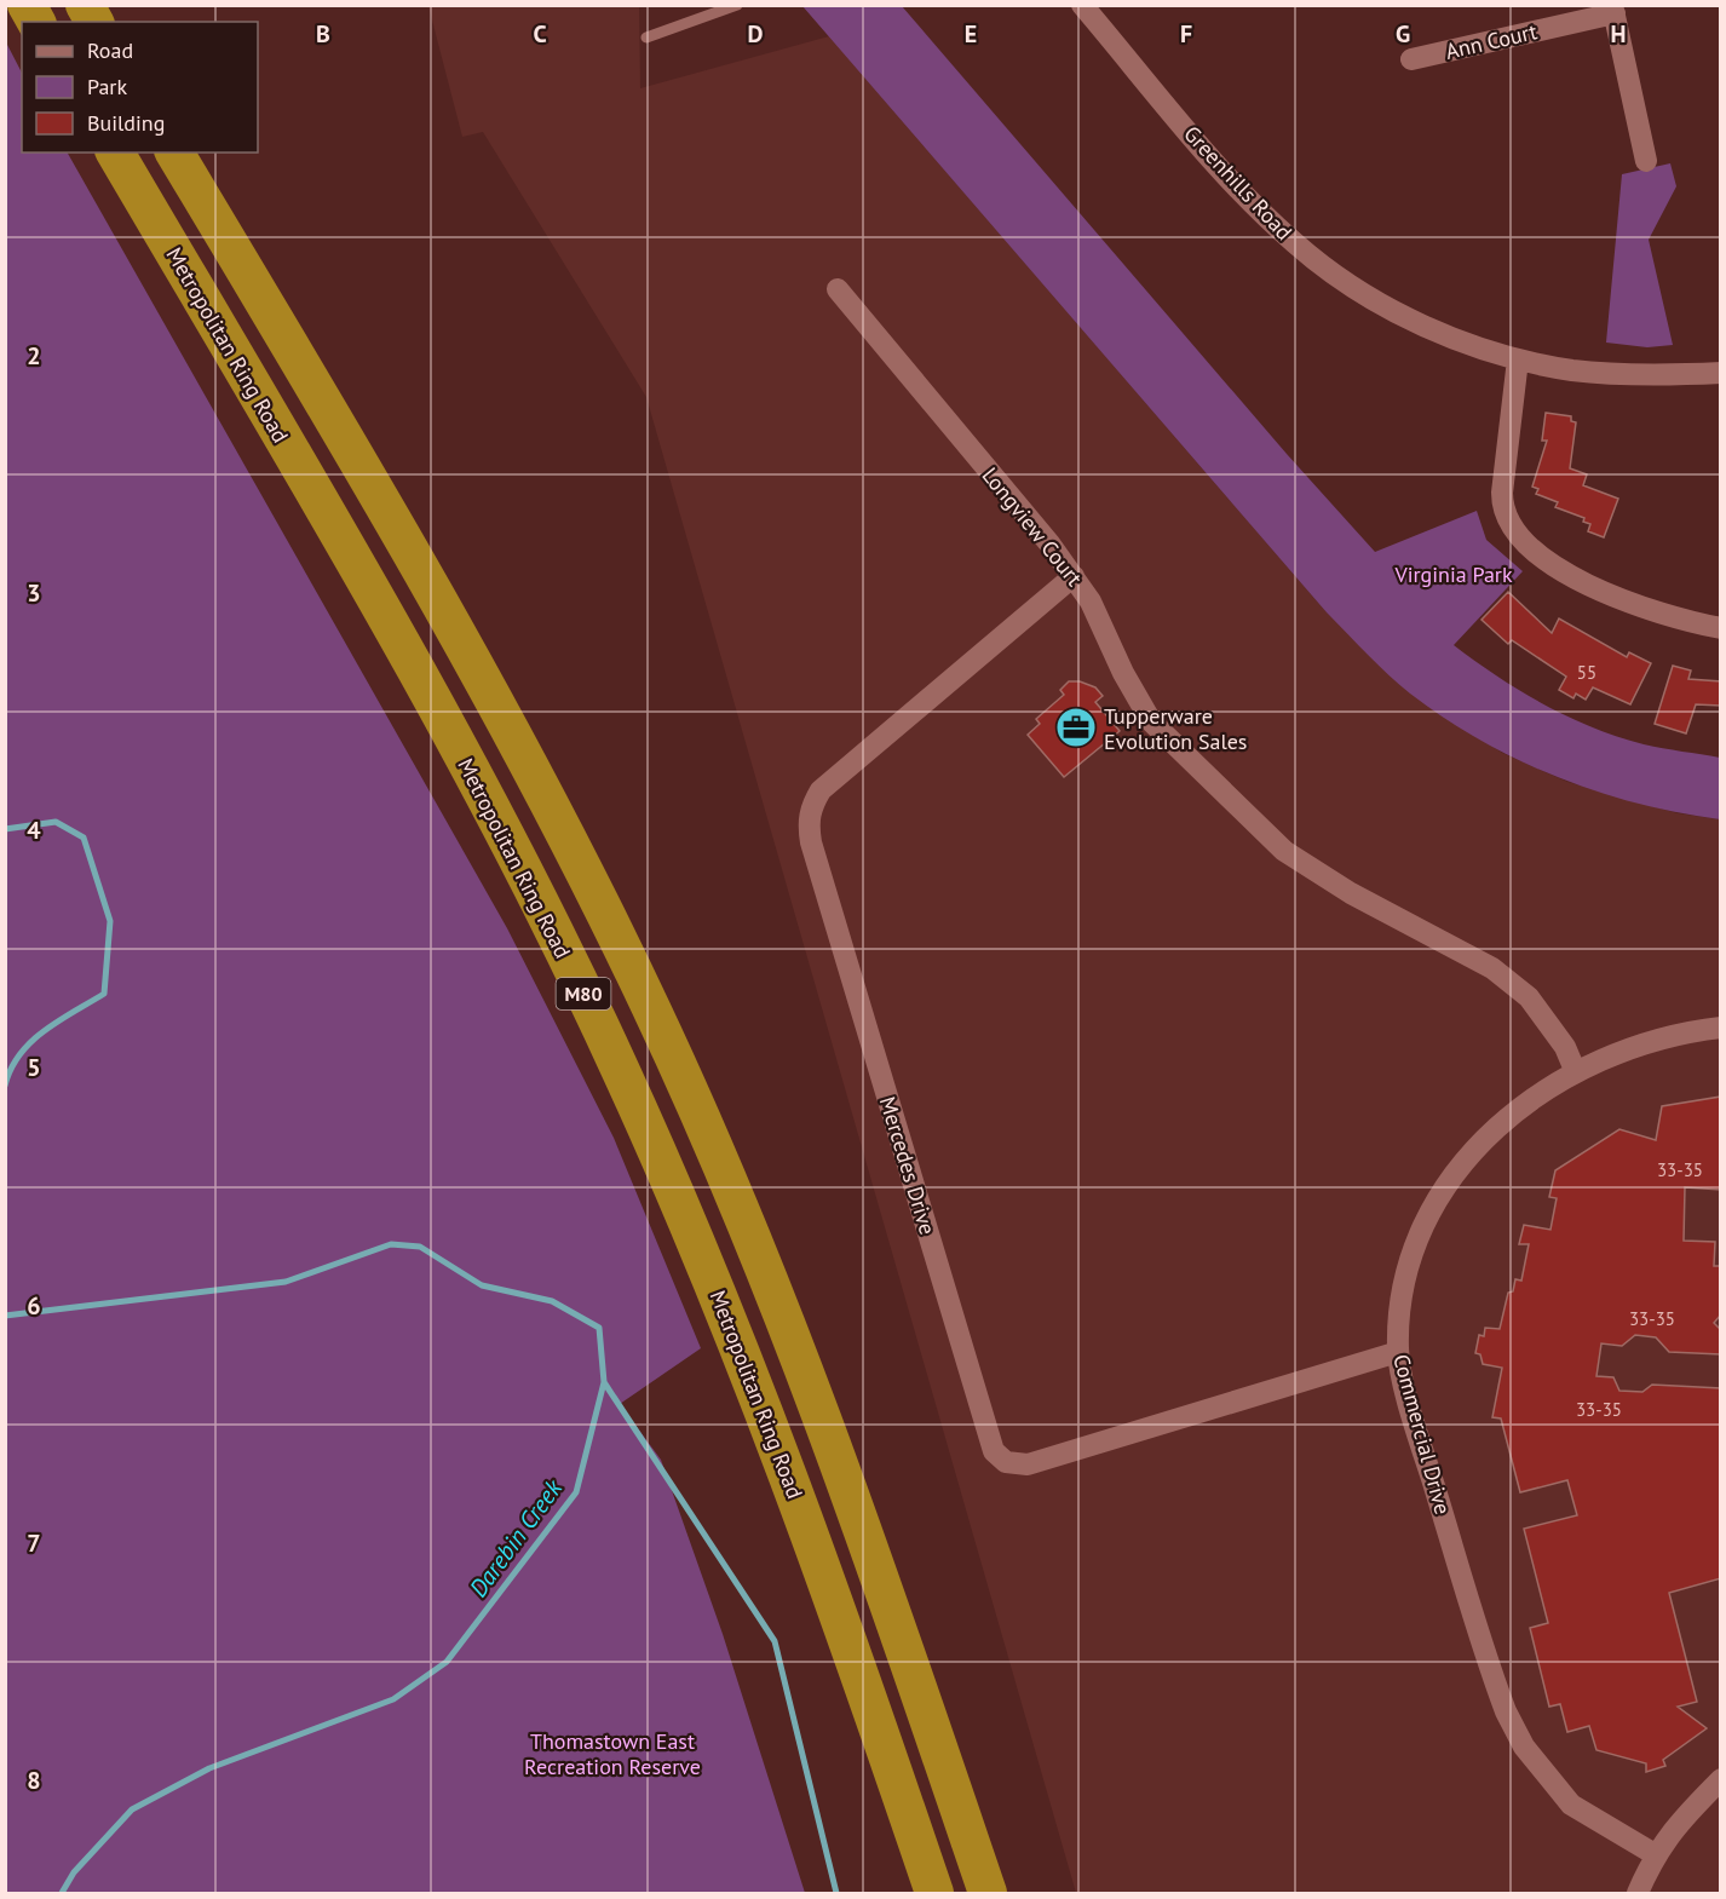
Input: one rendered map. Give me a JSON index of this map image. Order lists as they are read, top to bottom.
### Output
{
  "streets": {
    "highway": ["Metropolitan Ring Road", "M80"],
    "street": [
      "Ann Court",
      "Greenhills Road",
      "Longview Court",
      "Mercedes Drive",
      "Commercial Drive"
    ]
  },
  "crossings": [
    ["Longview Court", "Mercedes Drive"],
    ["Longview Court", "Commercial Drive"],
    ["Mercedes Drive", "Commercial Drive"]
  ],
  "water": ["Darebin Creek"],
  "parks": ["Virginia Park", "Thomastown East Recreation Reserve"],
  "places": {
    "office": ["Tupperware Evolution Sales"]
  },
  "house_numbers": [
    "55",
    "33-35",
    "33-35",
    "33-35"
  ],
  "legend": ["Road", "Park", "Building"],
  "grid": {
    "columns": [
      "B",
      "C",
      "D",
      "E",
      "F",
      "G",
      "H"
    ],
    "rows": [
      "2",
      "3",
      "4",
      "5",
      "6",
      "7",
      "8"
    ]
  }
}
